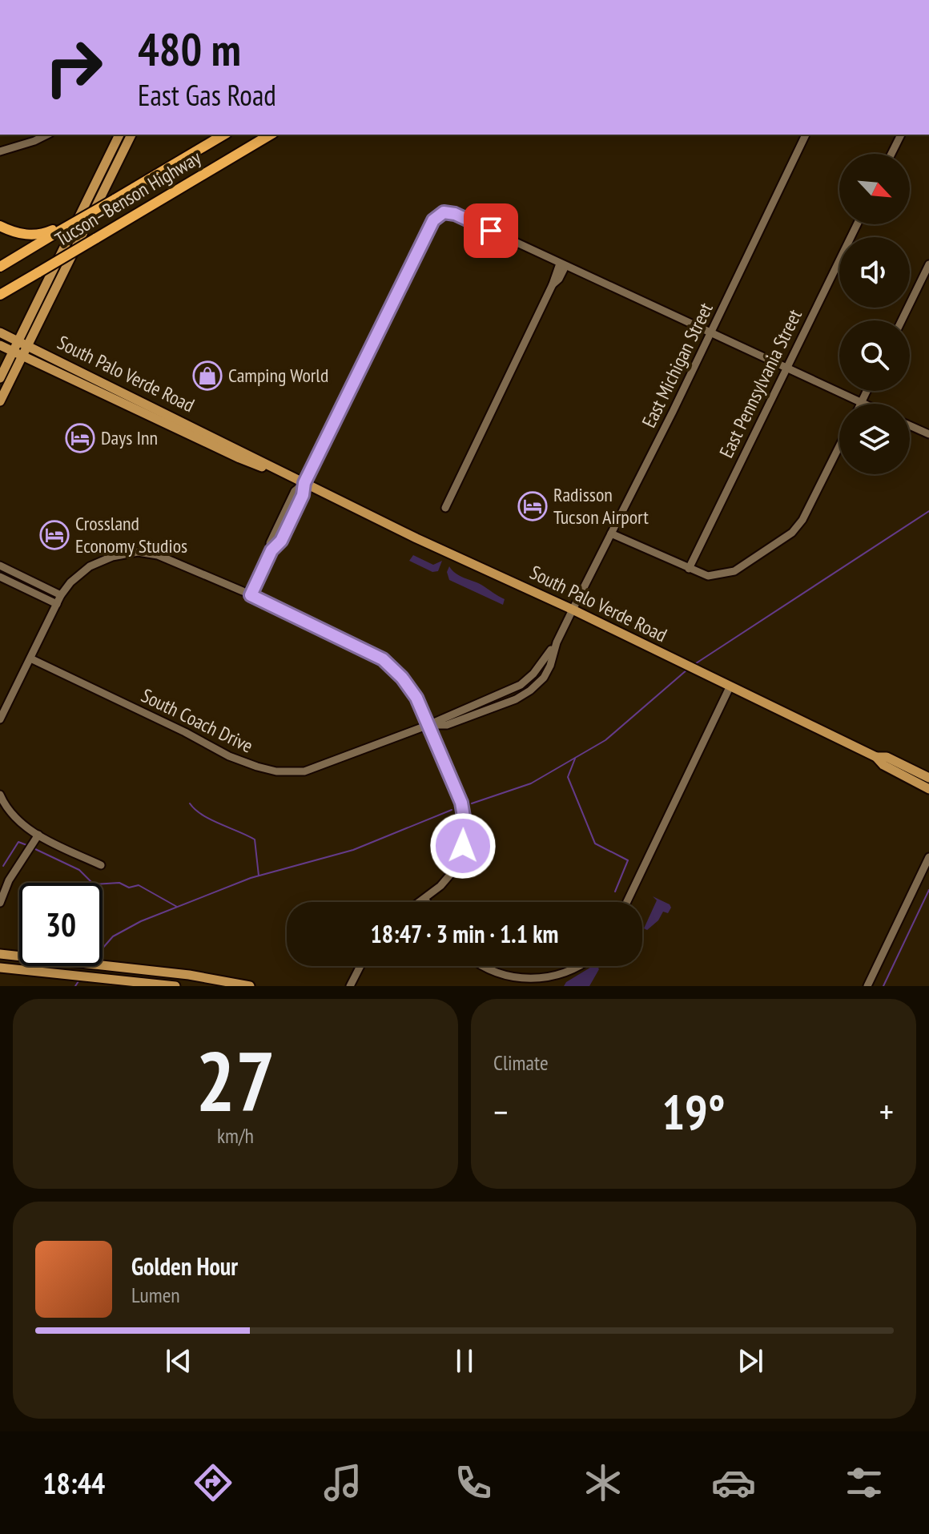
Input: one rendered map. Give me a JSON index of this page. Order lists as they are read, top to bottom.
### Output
{
  "streets": {
    "highway": ["Tucson–Benson Highway"],
    "main road": ["South Palo Verde Road"],
    "street": ["East Michigan Street", "East Pennsylvania Street", "South Coach Drive"]
  },
  "crossings": [
    ["East Michigan Street", "South Palo Verde Road"],
    ["East Michigan Street", "South Coach Drive"],
    ["South Palo Verde Road", "South Coach Drive"]
  ],
  "places": {
    "shop": ["Camping World"],
    "hotel": ["Days Inn", "Radisson Tucson Airport", "Crossland Economy Studios"]
  },
  "north": "bottom right",
  "page": {
    "turn": ["480 m", "East Gas Road"],
    "limit": "30",
    "trip": "18:47 · 3 min · 1.1 km",
    "tile": [
      ["27", "km/h"],
      "Climate"
    ],
    "heat": ["−", "19°", "+"],
    "song": ["Golden Hour", "Lumen"],
    "tabs": "18:44"
  }
}
